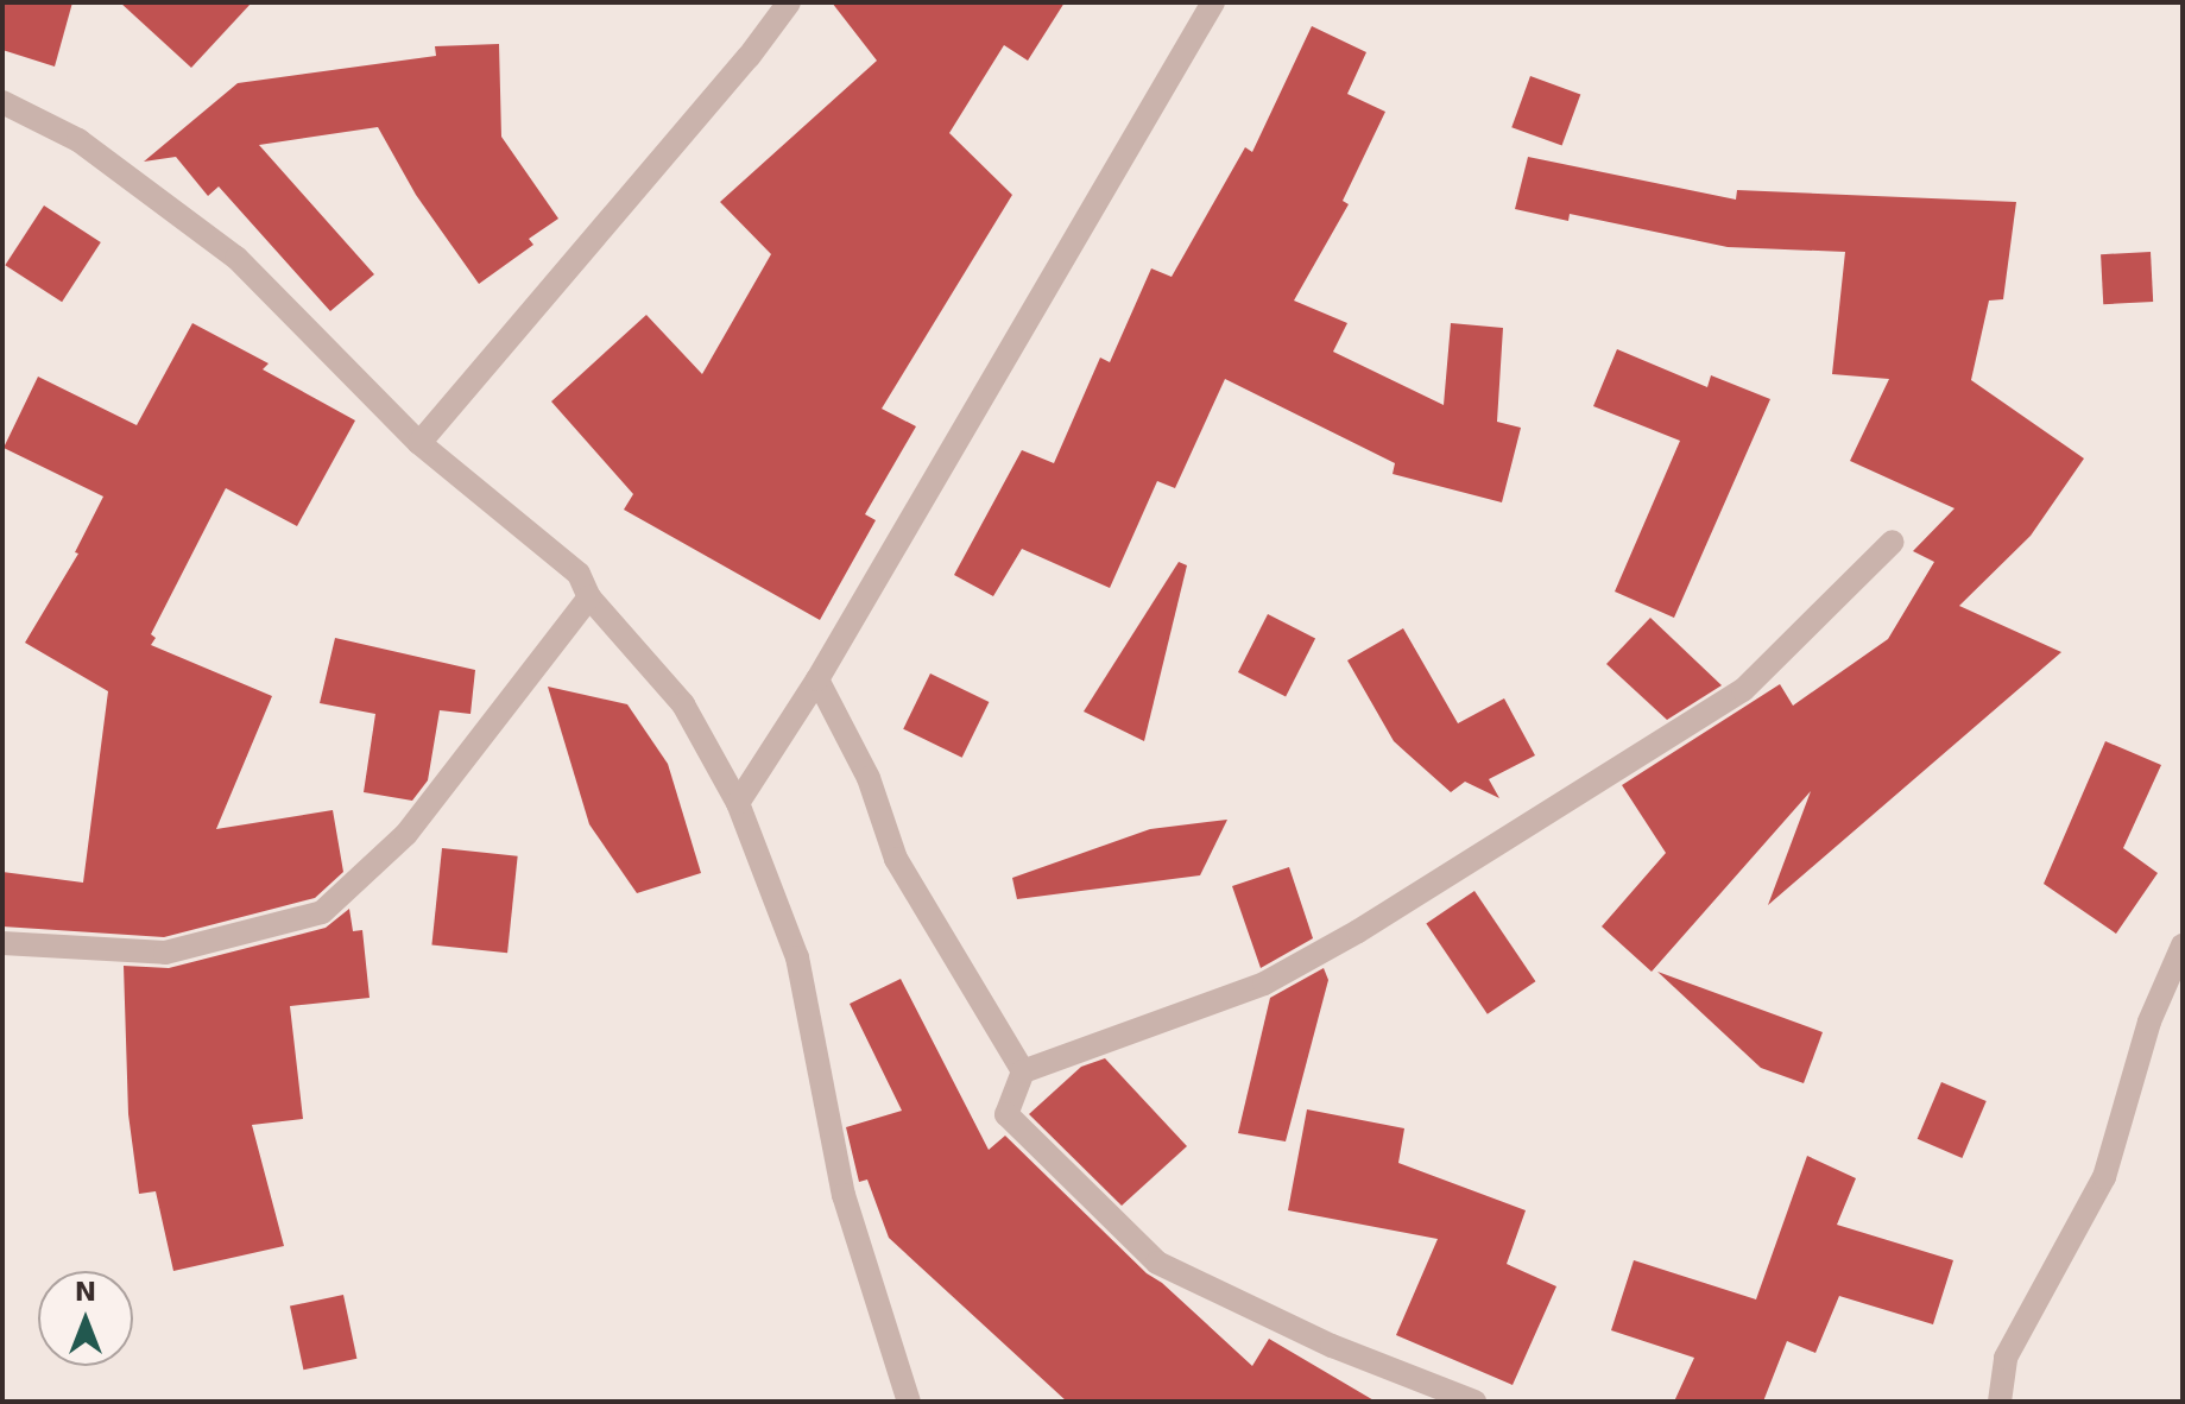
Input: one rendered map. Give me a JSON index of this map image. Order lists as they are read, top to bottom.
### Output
{
  "north": "top"
}
